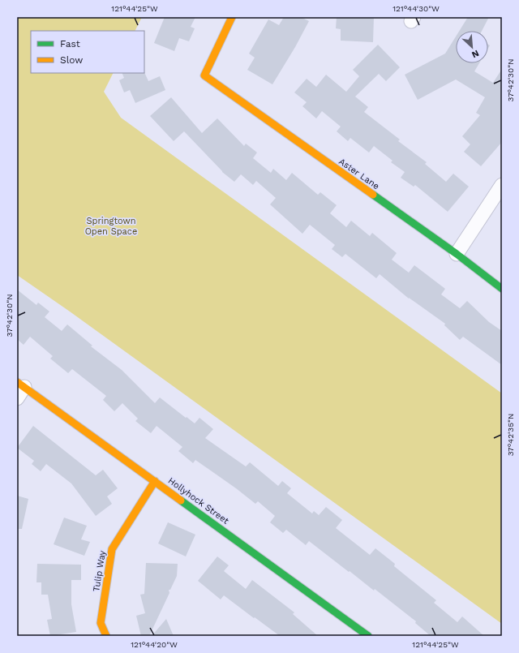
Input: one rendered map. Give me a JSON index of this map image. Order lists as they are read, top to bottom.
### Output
{
  "streets": {
    "street": ["Aster Lane", "Hollyhock Street", "Tulip Way"]
  },
  "crossings": [
    ["Hollyhock Street", "Tulip Way"]
  ],
  "parks": ["Springtown Open Space"],
  "legend": ["Fast", "Slow"],
  "north": "bottom right",
  "coordinates": [
    "121°44'25\"W",
    "121°44'30\"W",
    "37°42'30\"N",
    "37°42'35\"N",
    "121°44'20\"W"
  ]
}
